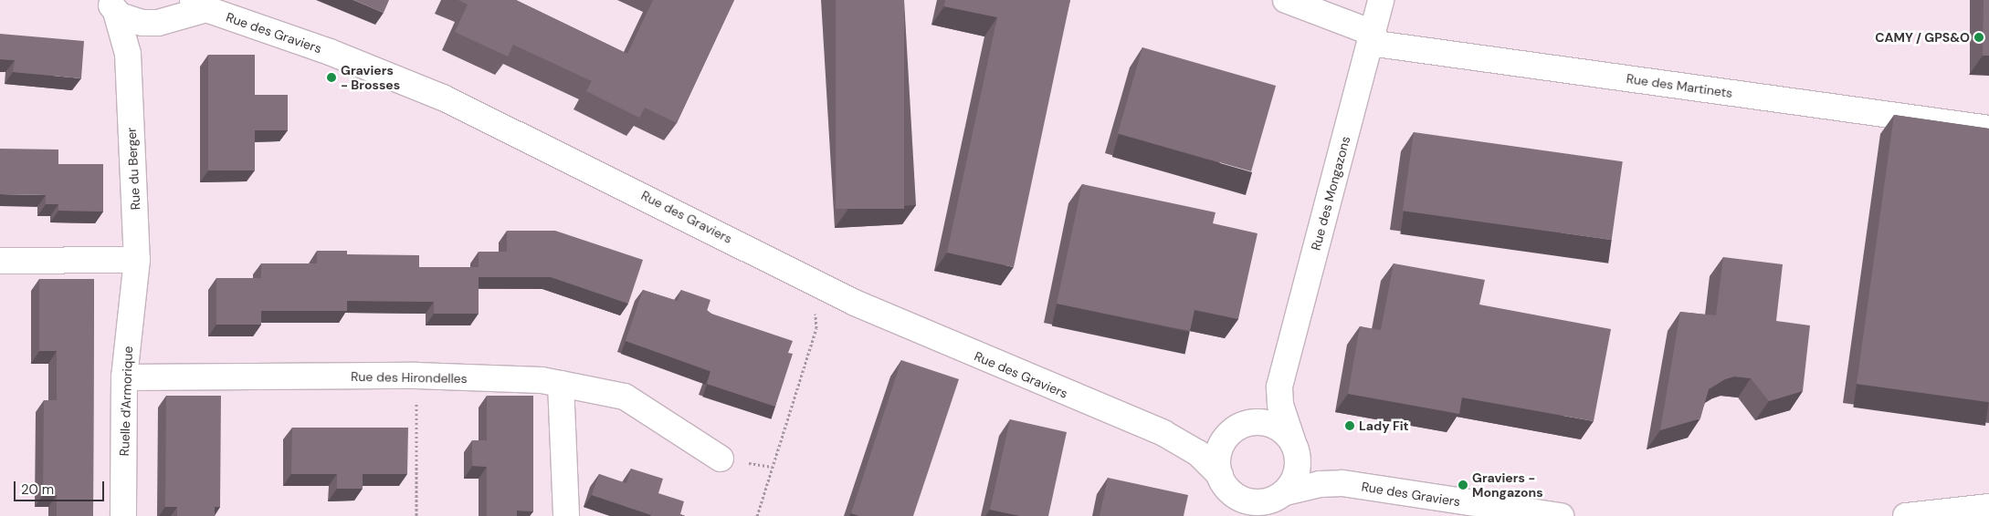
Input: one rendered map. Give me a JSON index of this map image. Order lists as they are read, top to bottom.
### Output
{
  "streets": {
    "street": [
      "Rue des Graviers",
      "Rue des Martinets",
      "Rue du Berger",
      "Rue des Mongazons",
      "Rue des Hirondelles",
      "Ruelle d'Armorique"
    ]
  },
  "crossings": [
    ["Rue des Graviers", "Rue du Berger"],
    ["Rue des Graviers", "Rue des Mongazons"],
    ["Rue des Martinets", "Rue des Mongazons"],
    ["Rue du Berger", "Ruelle d'Armorique"],
    ["Rue des Hirondelles", "Ruelle d'Armorique"]
  ],
  "places": [
    "CAMY / GPS&O",
    "Graviers - Brosses",
    "Lady Fit",
    "Graviers - Mongazons"
  ],
  "scale_bar": "20 m"
}
